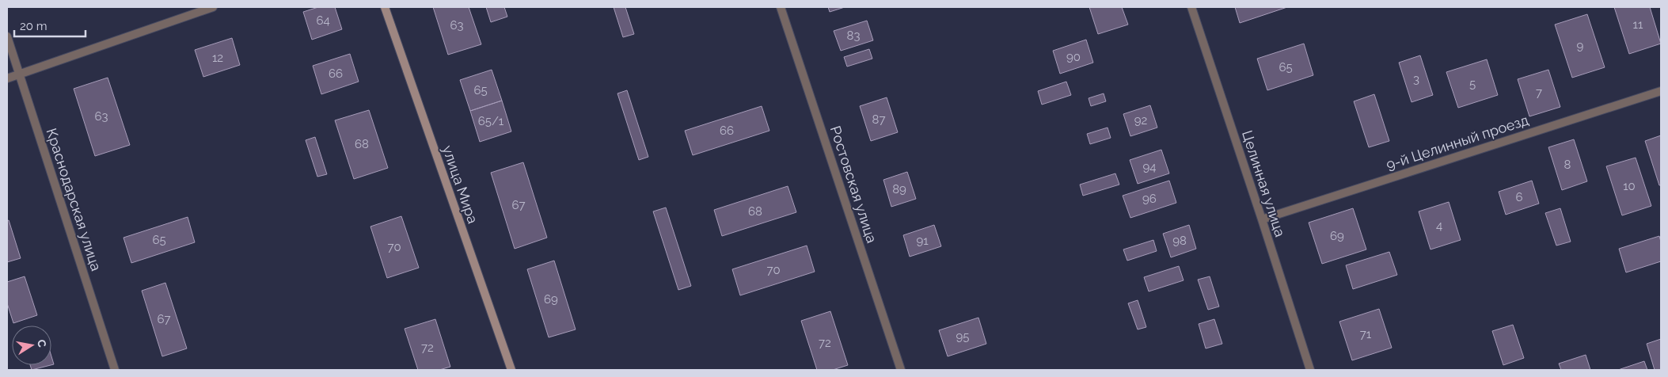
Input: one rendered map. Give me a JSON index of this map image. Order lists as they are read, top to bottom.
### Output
{
  "streets": {
    "street": [
      "9-й Целинный проезд",
      "Целинная улица",
      "улица Мира",
      "Ростовская улица",
      "Краснодарская улица"
    ]
  },
  "crossings": [
    ["9-й Целинный проезд", "Целинная улица"]
  ],
  "house_numbers": [
    "64",
    "11",
    "63",
    "83",
    "9",
    "90",
    "12",
    "65",
    "66",
    "3",
    "5",
    "65",
    "7",
    "63",
    "87",
    "92",
    "65/1",
    "66",
    "68",
    "8",
    "94",
    "10",
    "89",
    "6",
    "96",
    "67",
    "68",
    "4",
    "69",
    "65",
    "91",
    "98",
    "70",
    "70",
    "69",
    "67",
    "71",
    "95",
    "72",
    "72"
  ],
  "scale_bar": "20 m",
  "north": "right"
}
